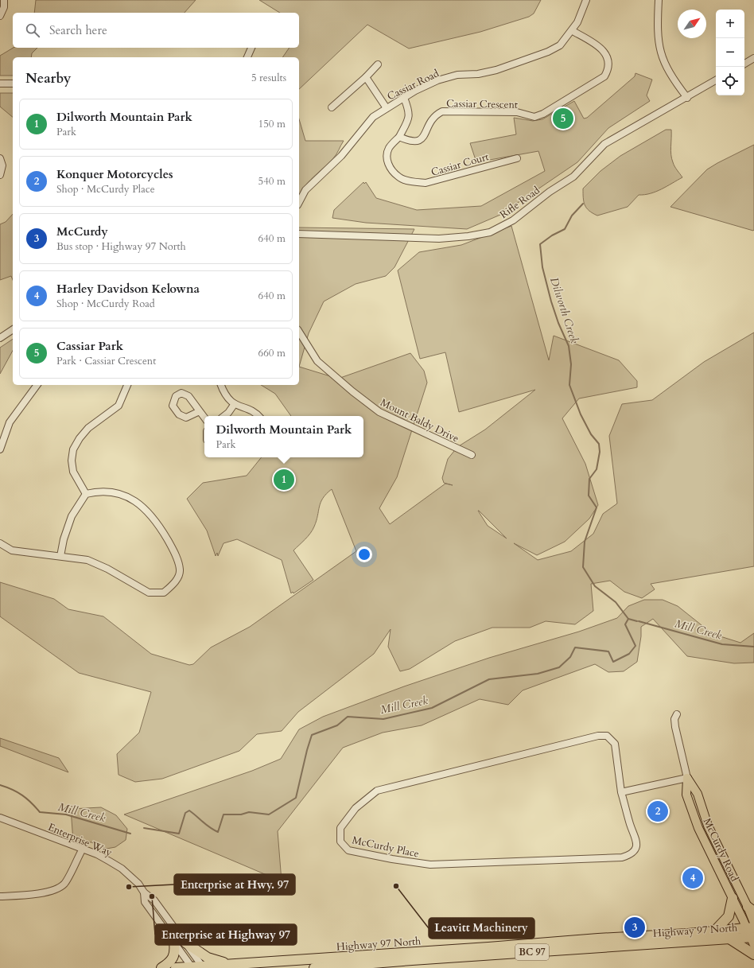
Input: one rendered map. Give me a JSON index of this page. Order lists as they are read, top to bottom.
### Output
{
  "streets": {
    "highway": ["Highway 97 North", "BC 97"],
    "main road": ["McCurdy Road"],
    "street": [
      "Cassiar Road",
      "Cassiar Crescent",
      "Cassiar Court",
      "Rifle Road",
      "Mount Baldy Drive",
      "Enterprise Way",
      "McCurdy Place"
    ]
  },
  "crossings": [
    ["Cassiar Road", "Cassiar Crescent"],
    ["Cassiar Crescent", "Cassiar Court"],
    ["Enterprise Way", "Highway 97 North"],
    ["McCurdy Road", "Highway 97 North"]
  ],
  "water": ["Dilworth Creek", "Mill Creek"],
  "places": ["Leavitt Machinery", "Enterprise at Hwy. 97", "Enterprise at Highway 97"],
  "north": "top right",
  "page": {
    "map_buttons": ["+", "−"],
    "search": "Search here",
    "heading": ["Nearby", "5 results"],
    "list": [
      {
        "mark": "1",
        "name": "Dilworth Mountain Park",
        "note": "Park",
        "value": "150 m"
      },
      {
        "mark": "2",
        "name": "Konquer Motorcycles",
        "note": "Shop · McCurdy Place",
        "value": "540 m"
      },
      {
        "mark": "3",
        "name": "McCurdy",
        "note": "Bus stop · Highway 97 North",
        "value": "640 m"
      },
      {
        "mark": "4",
        "name": "Harley Davidson Kelowna",
        "note": "Shop · McCurdy Road",
        "value": "640 m"
      },
      {
        "mark": "5",
        "name": "Cassiar Park",
        "note": "Park · Cassiar Crescent",
        "value": "660 m"
      }
    ],
    "pins": [
      "5",
      "1",
      "2",
      "4",
      "3"
    ],
    "popup": ["Dilworth Mountain Park", "Park"]
  }
}
